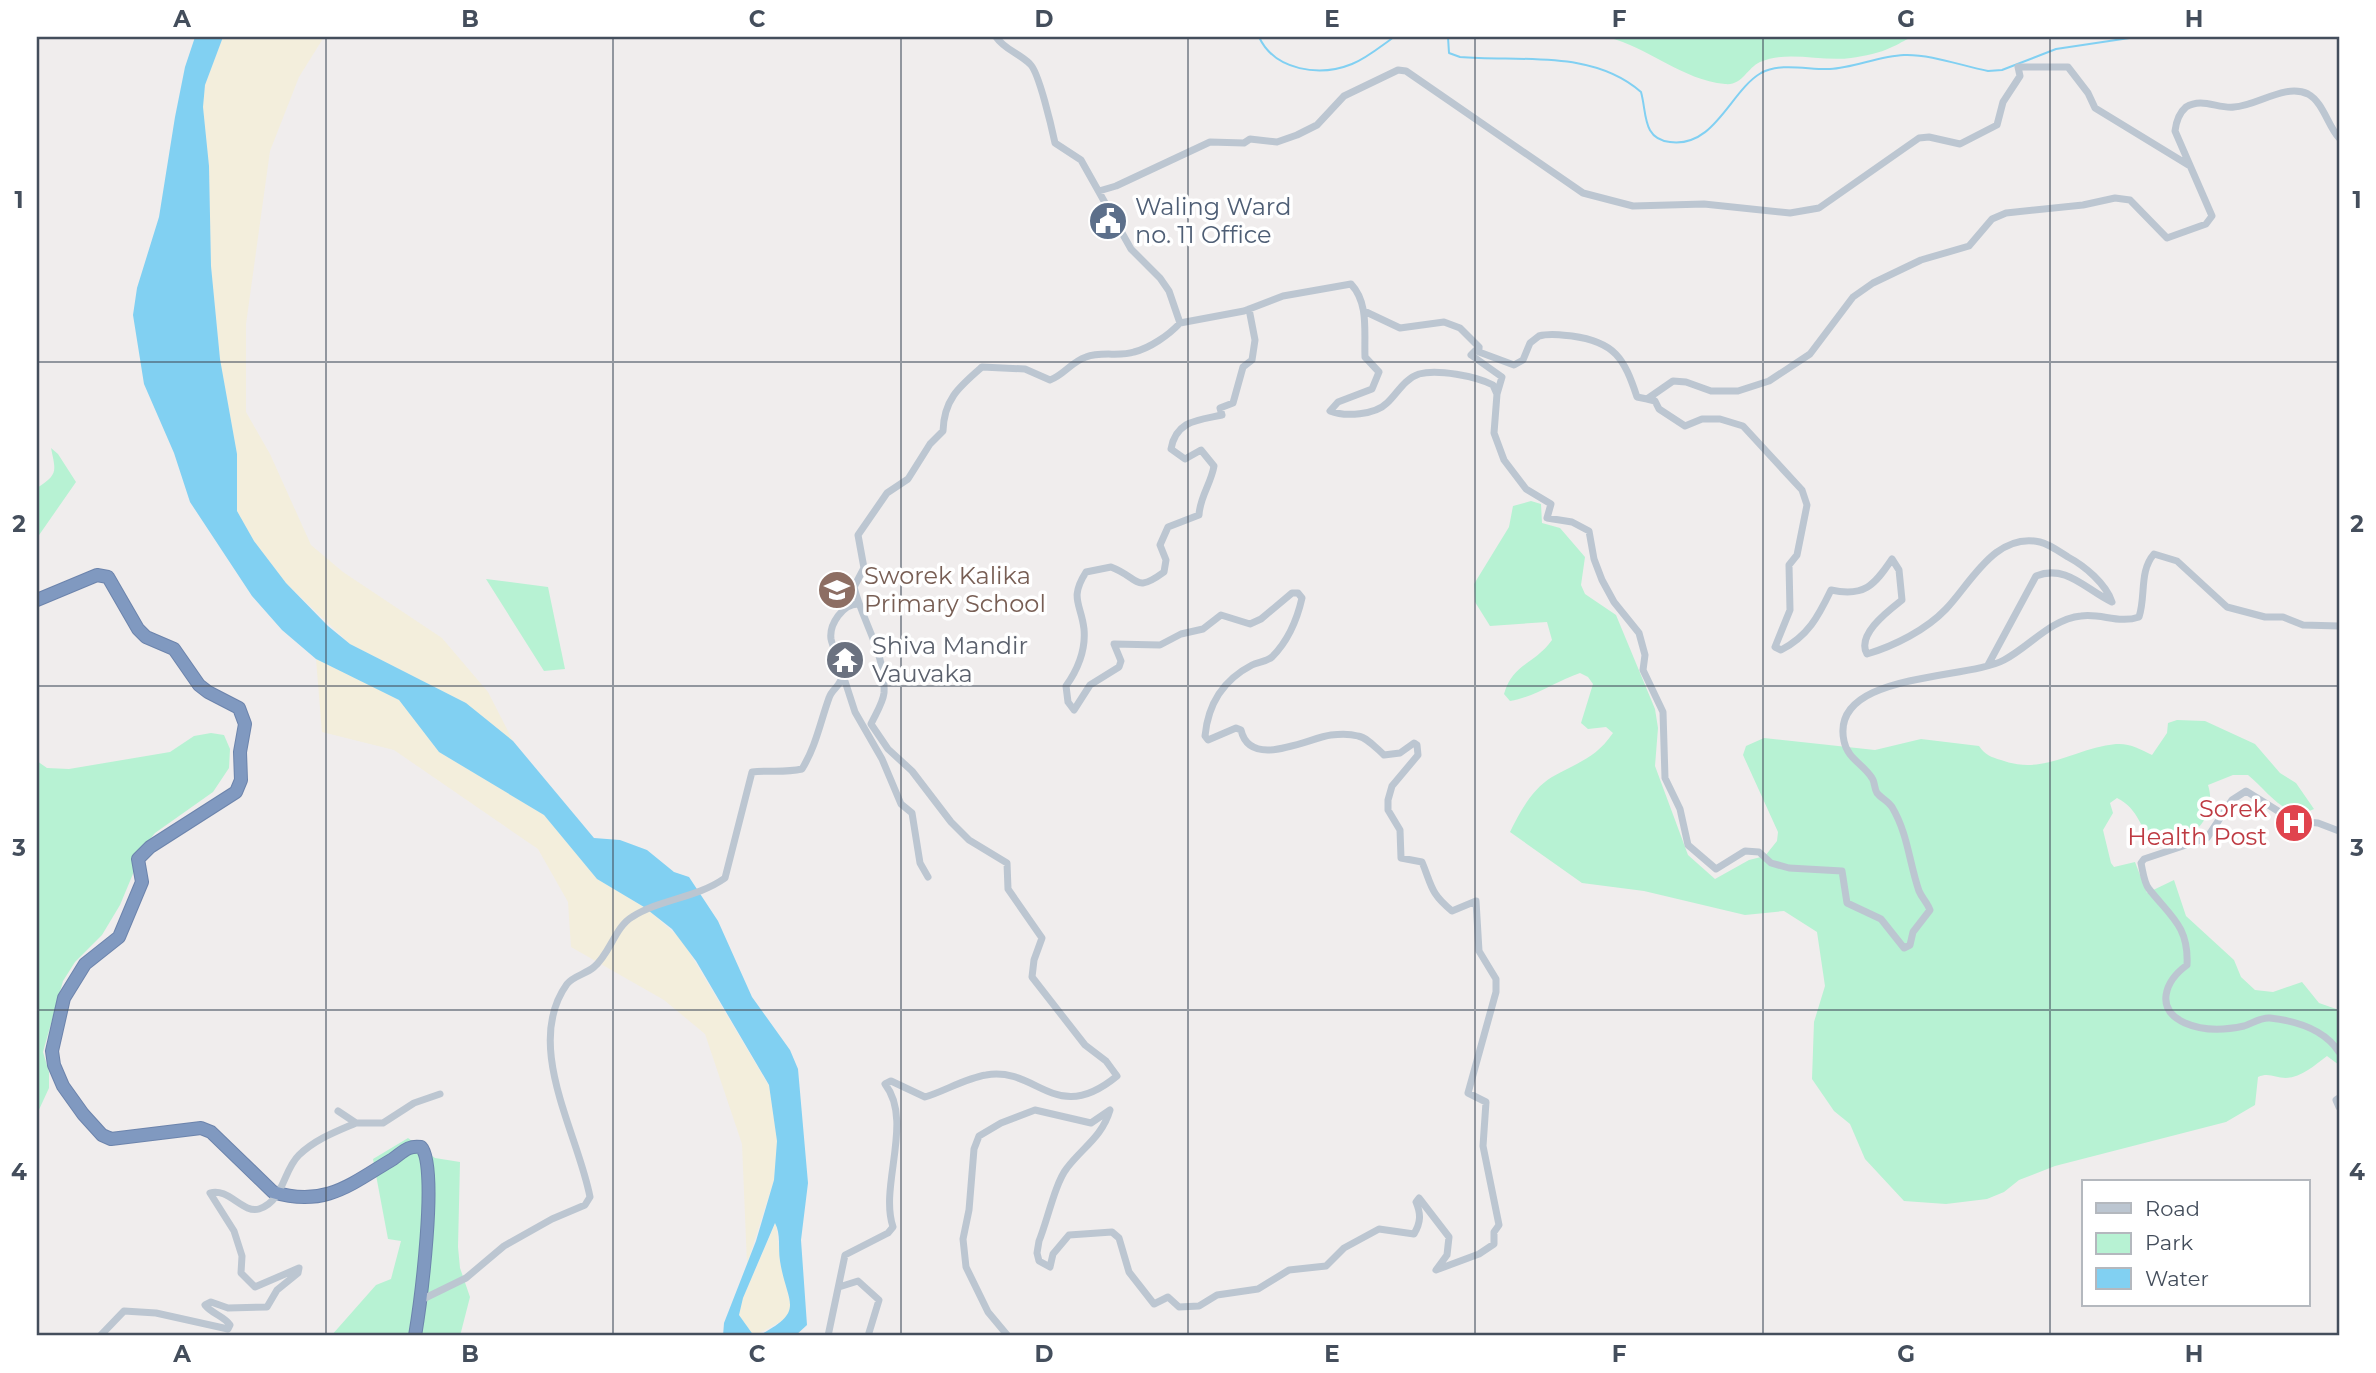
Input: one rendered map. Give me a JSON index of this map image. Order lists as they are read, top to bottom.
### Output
{
  "places": {
    "public building": ["Waling Ward no. 11 Office"],
    "school or university": ["Sworek Kalika Primary School"],
    "temple": ["Shiva Mandir Vauvaka"],
    "hospital": ["Sorek Health Post"]
  },
  "legend": ["Road", "Park", "Water"],
  "grid": {
    "columns": [
      "A",
      "B",
      "C",
      "D",
      "E",
      "F",
      "G",
      "H"
    ],
    "rows": [
      "1",
      "2",
      "3",
      "4"
    ]
  }
}
